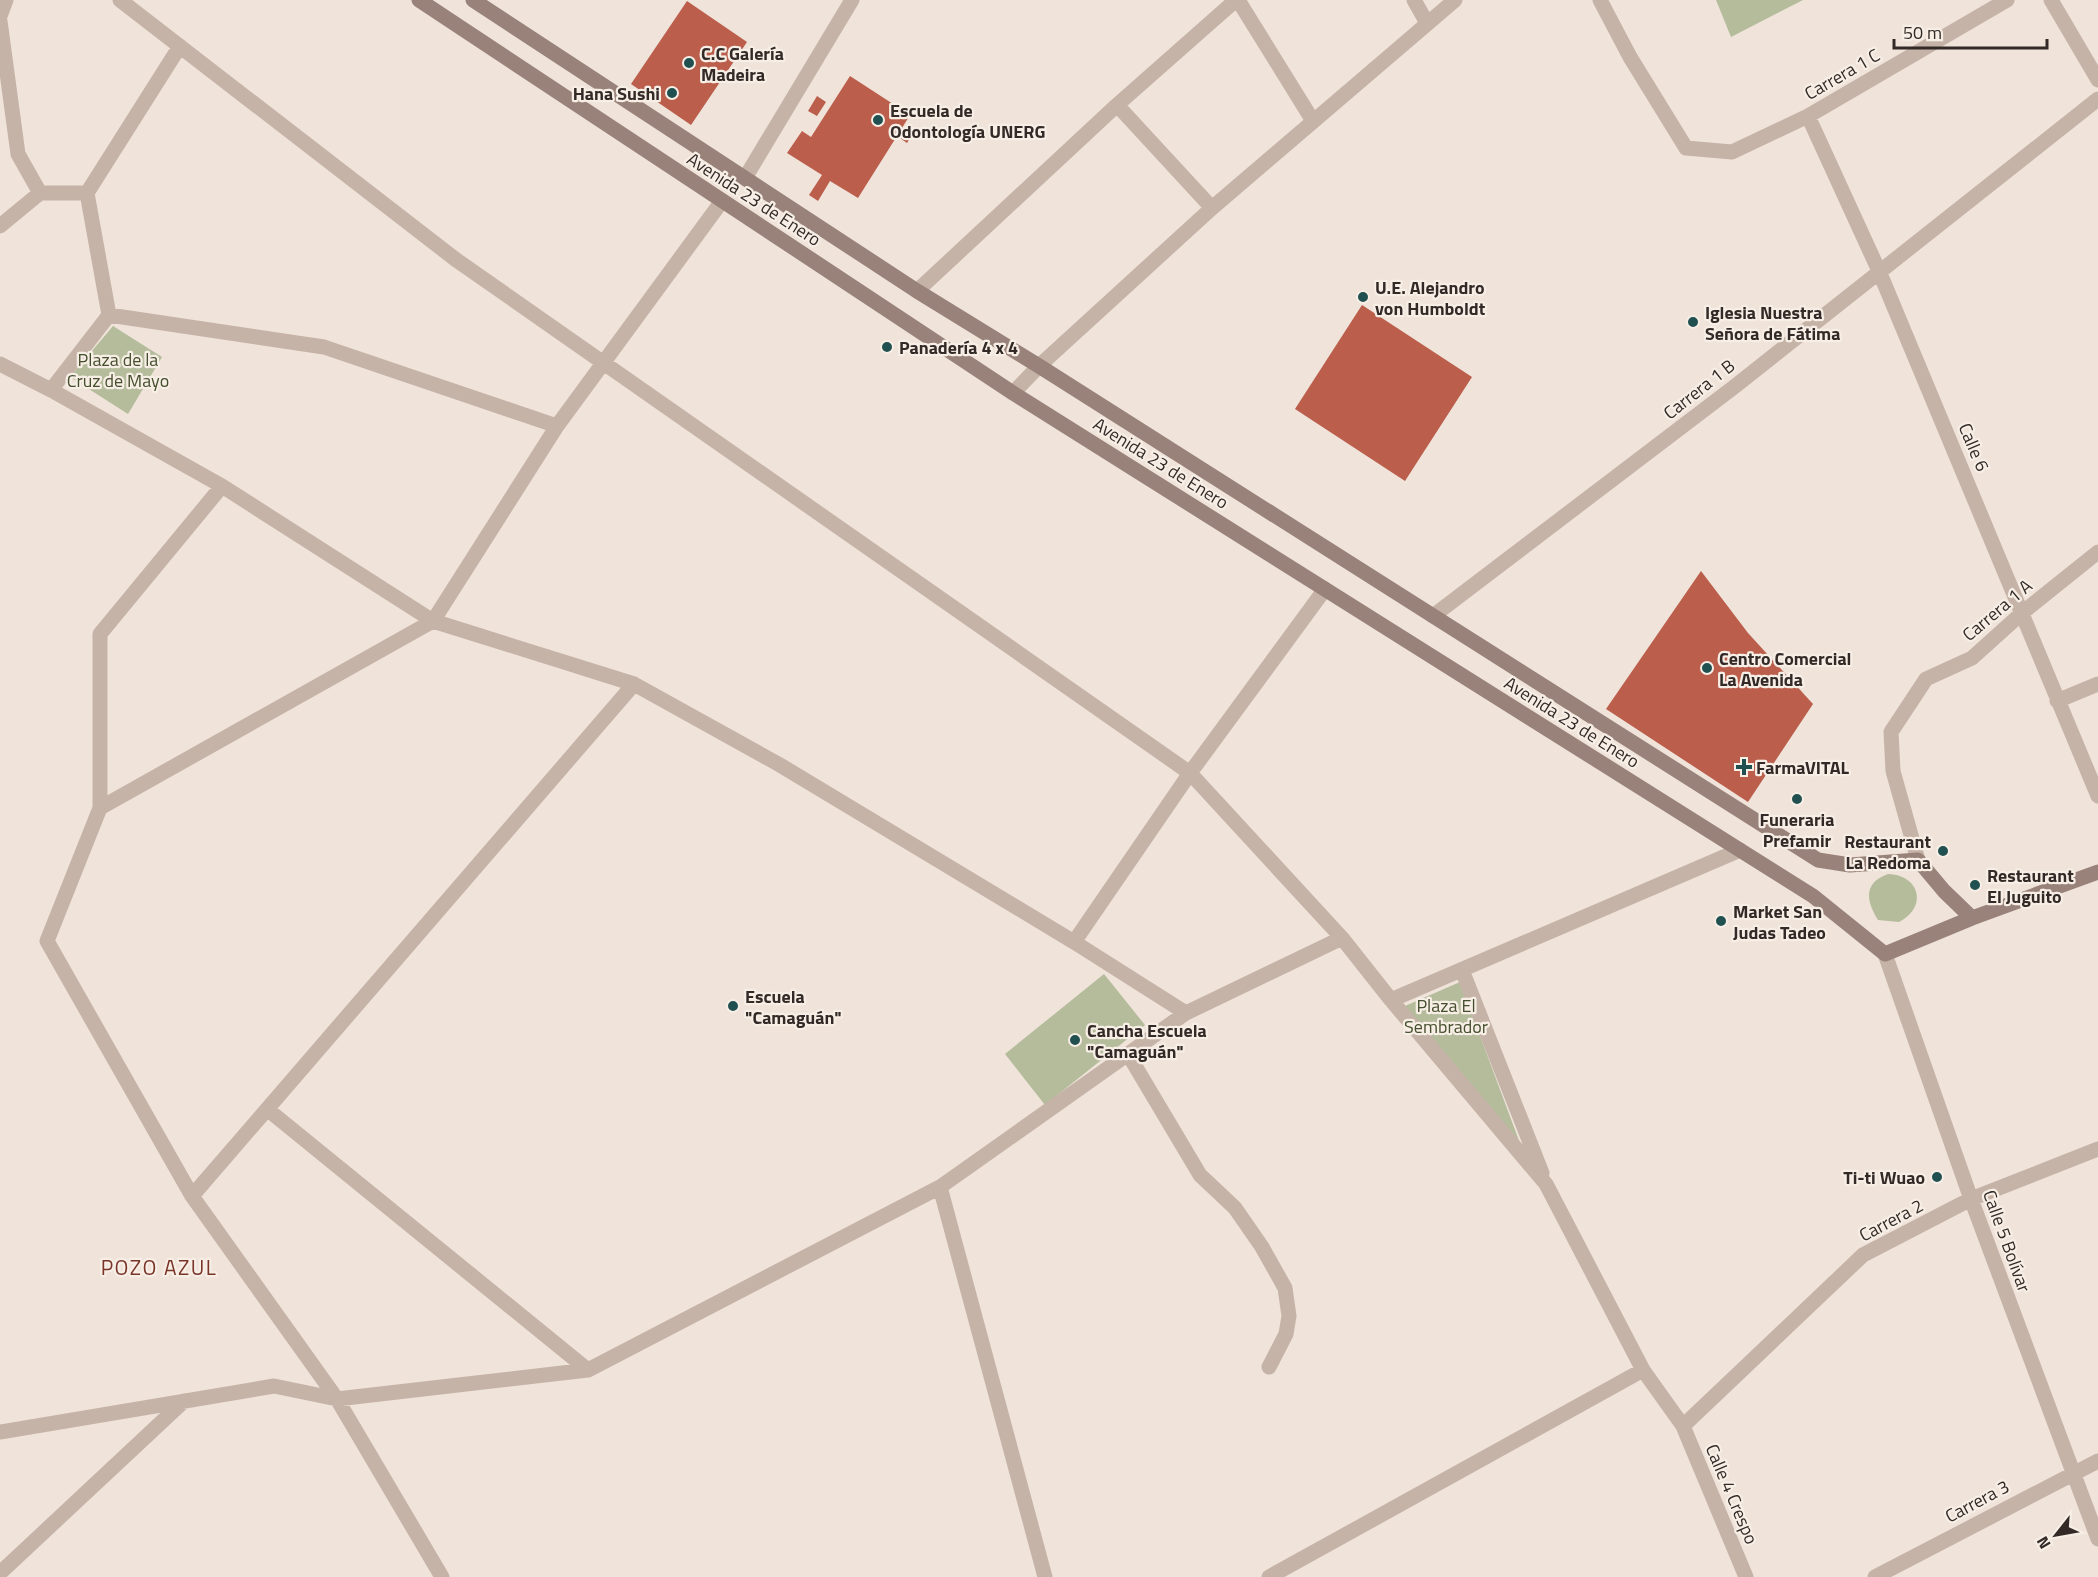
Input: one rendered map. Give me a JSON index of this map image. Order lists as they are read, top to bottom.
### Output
{
  "streets": {
    "main road": ["Avenida 23 de Enero"],
    "street": [
      "Carrera 1 C",
      "Carrera 1 B",
      "Calle 6",
      "Carrera 1 A",
      "Carrera 2",
      "Calle 5 Bolívar",
      "Calle 4 Crespo",
      "Carrera 3"
    ]
  },
  "crossings": [
    ["Carrera 1 C", "Calle 6"],
    ["Avenida 23 de Enero", "Carrera 1 B"],
    ["Avenida 23 de Enero", "Carrera 1 A"],
    ["Avenida 23 de Enero", "Calle 5 Bolívar"],
    ["Carrera 1 B", "Calle 6"],
    ["Calle 6", "Carrera 1 A"],
    ["Carrera 2", "Calle 5 Bolívar"],
    ["Carrera 2", "Calle 4 Crespo"],
    ["Calle 5 Bolívar", "Carrera 3"]
  ],
  "districts": ["POZO AZUL"],
  "parks": ["Plaza de la Cruz de Mayo", "Plaza El Sembrador"],
  "places": {
    "other": [
      "C.C Galería Madeira",
      "Hana Sushi",
      "Escuela de Odontología UNERG",
      "U.E. Alejandro von Humboldt",
      "Iglesia Nuestra Señora de Fátima",
      "Panadería 4 x 4",
      "Centro Comercial La Avenida",
      "Funeraria Prefamir",
      "Restaurant La Redoma",
      "Restaurant El Juguito",
      "Market San Judas Tadeo",
      "Escuela \"Camaguán\"",
      "Cancha Escuela \"Camaguán\"",
      "Ti-ti Wuao"
    ],
    "health": ["FarmaVITAL"]
  },
  "scale_bar": "50 m",
  "north": "bottom left"
}
